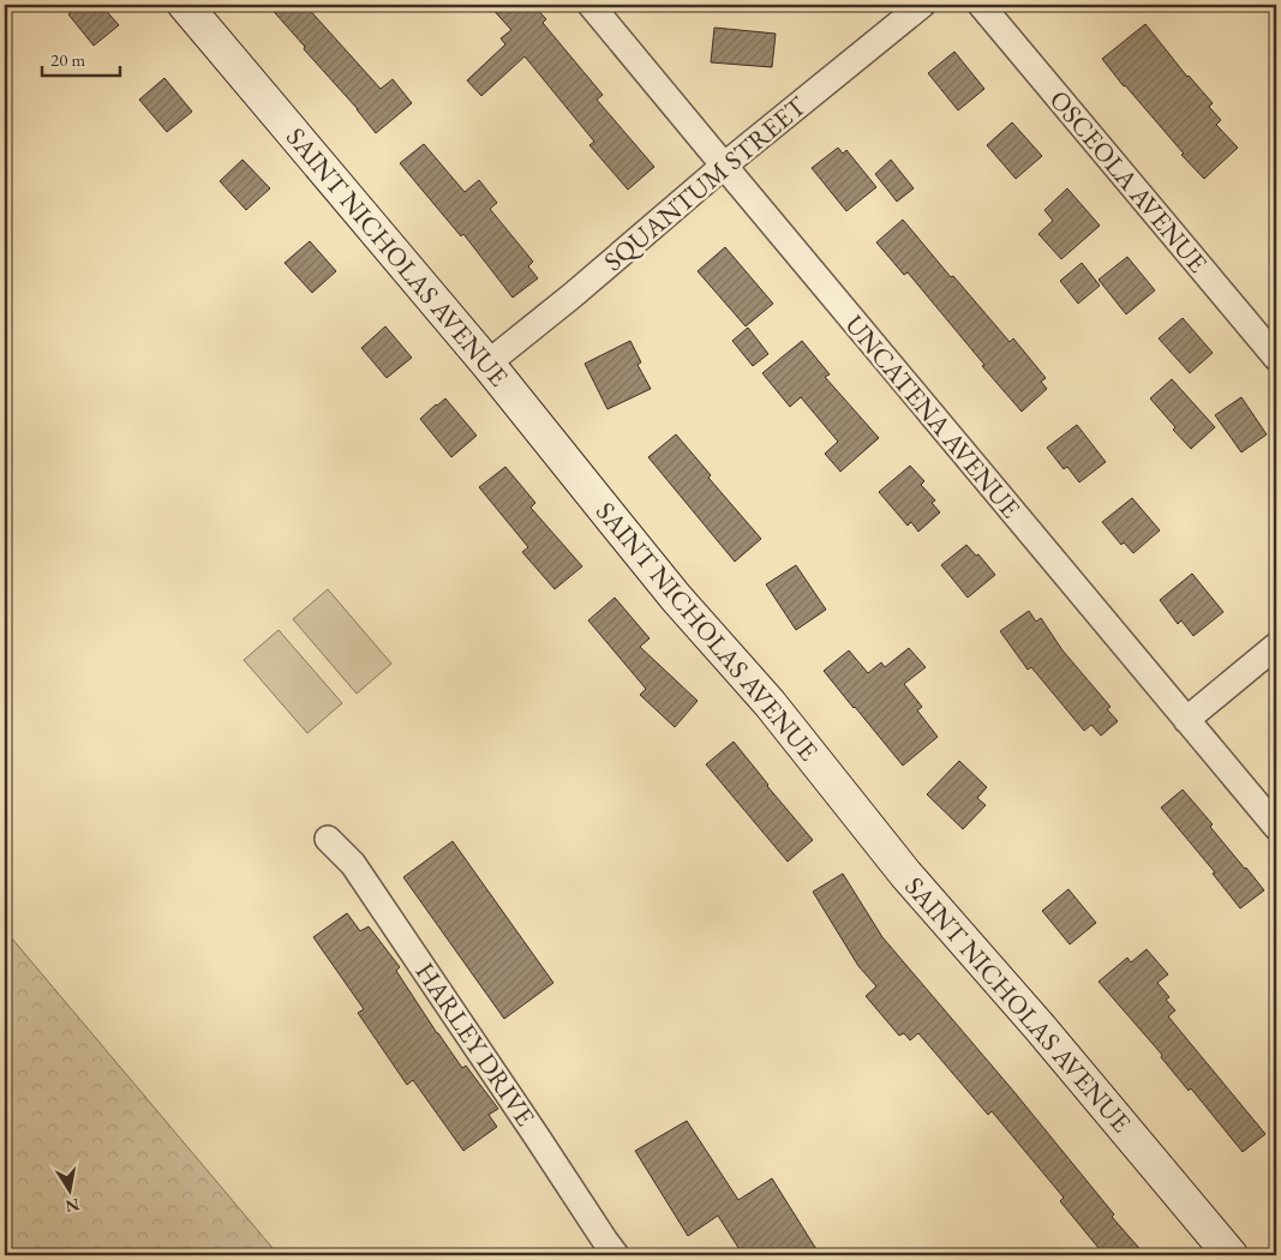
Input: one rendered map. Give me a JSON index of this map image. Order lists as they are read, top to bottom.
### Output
{
  "streets": {
    "street": [
      "OSCEOLA AVENUE",
      "SQUANTUM STREET",
      "SAINT NICHOLAS AVENUE",
      "UNCATENA AVENUE",
      "HARLEY DRIVE"
    ]
  },
  "crossings": [
    ["SQUANTUM STREET", "SAINT NICHOLAS AVENUE"],
    ["SQUANTUM STREET", "UNCATENA AVENUE"]
  ],
  "scale_bar": "20 m",
  "north": "bottom"
}
